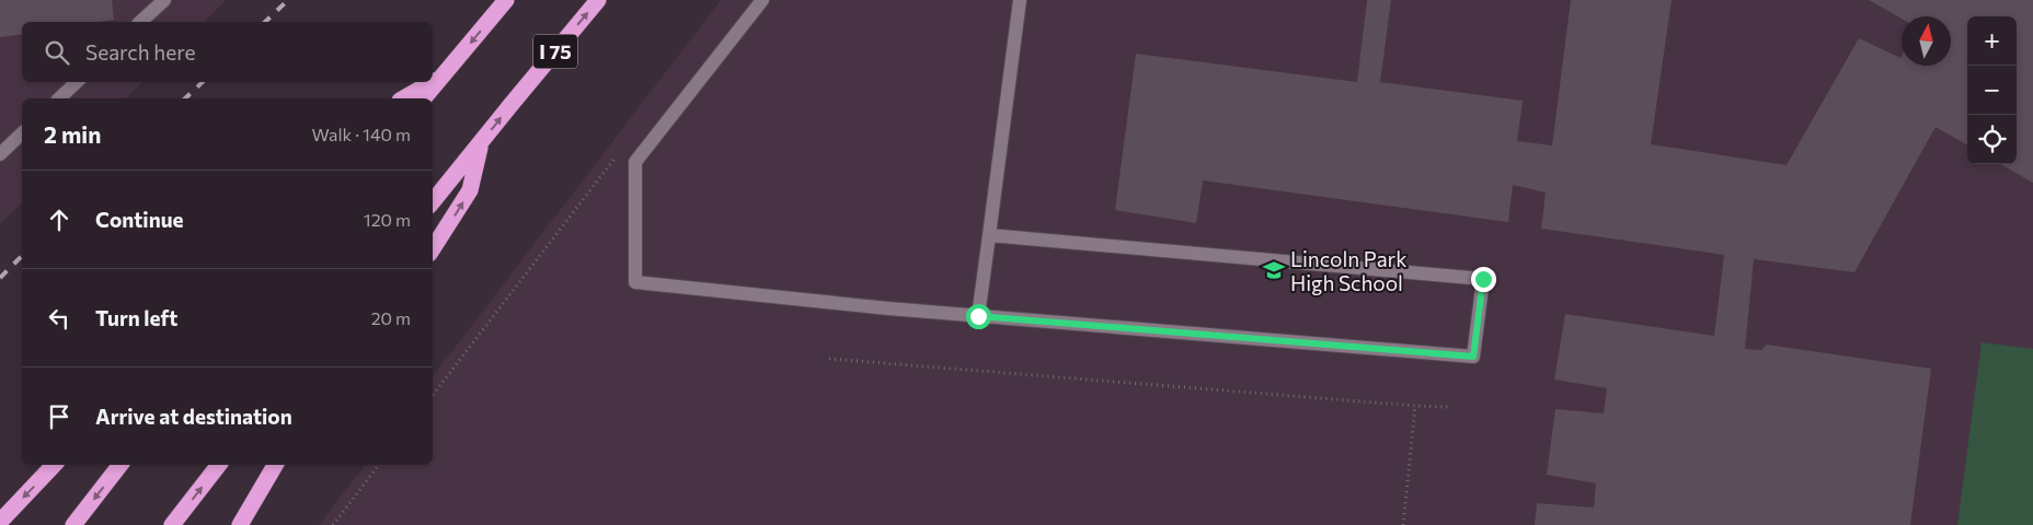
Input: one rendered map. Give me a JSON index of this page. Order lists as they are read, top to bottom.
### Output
{
  "streets": {
    "highway": ["I 75"]
  },
  "places": {
    "school or university": ["Lincoln Park High School"]
  },
  "north": "top",
  "page": {
    "map_buttons": ["+", "−"],
    "search": "Search here",
    "heading": ["2 min", "Walk · 140 m"],
    "list": [
      ["Continue", "120 m"],
      ["Turn left", "20 m"],
      "Arrive at destination"
    ]
  }
}
